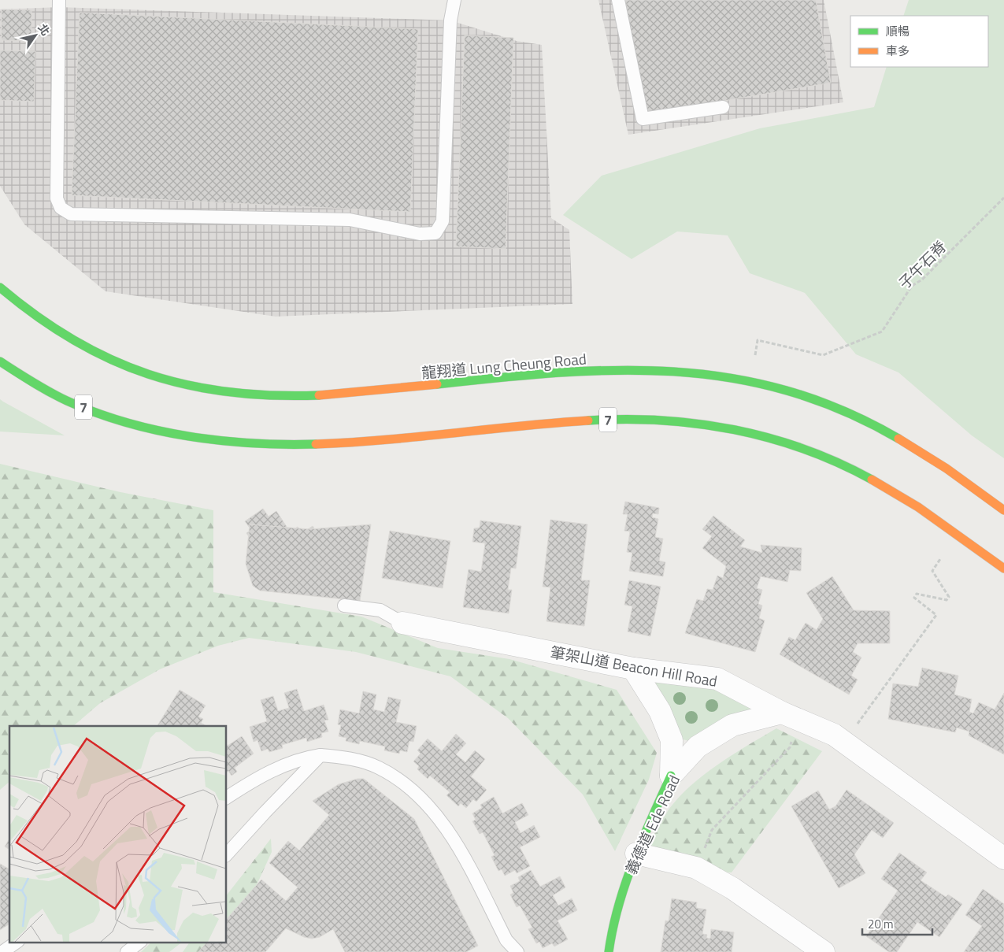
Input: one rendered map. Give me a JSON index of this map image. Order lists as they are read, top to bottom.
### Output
{
  "streets": {
    "main road": ["龍翔道 Lung Cheung Road", "7", "義德道 Ede Road"],
    "street": ["筆架山道 Beacon Hill Road"],
    "path": ["子午石脊"]
  },
  "crossings": [
    ["筆架山道 Beacon Hill Road", "義德道 Ede Road"]
  ],
  "legend": ["順暢", "車多"],
  "scale_bar": "20 m",
  "north": "top right"
}
